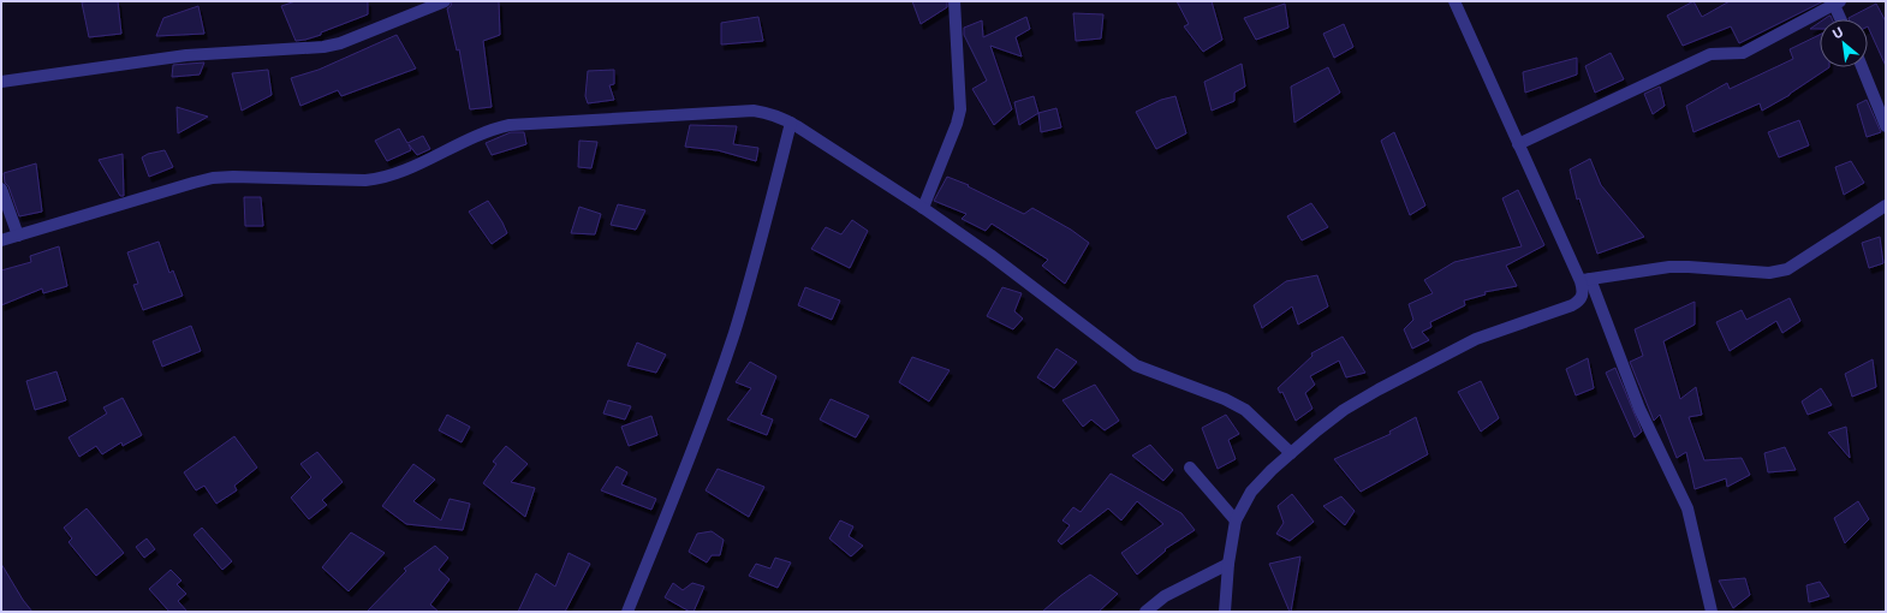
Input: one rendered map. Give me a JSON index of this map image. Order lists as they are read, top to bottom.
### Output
{
  "north": "top left"
}
